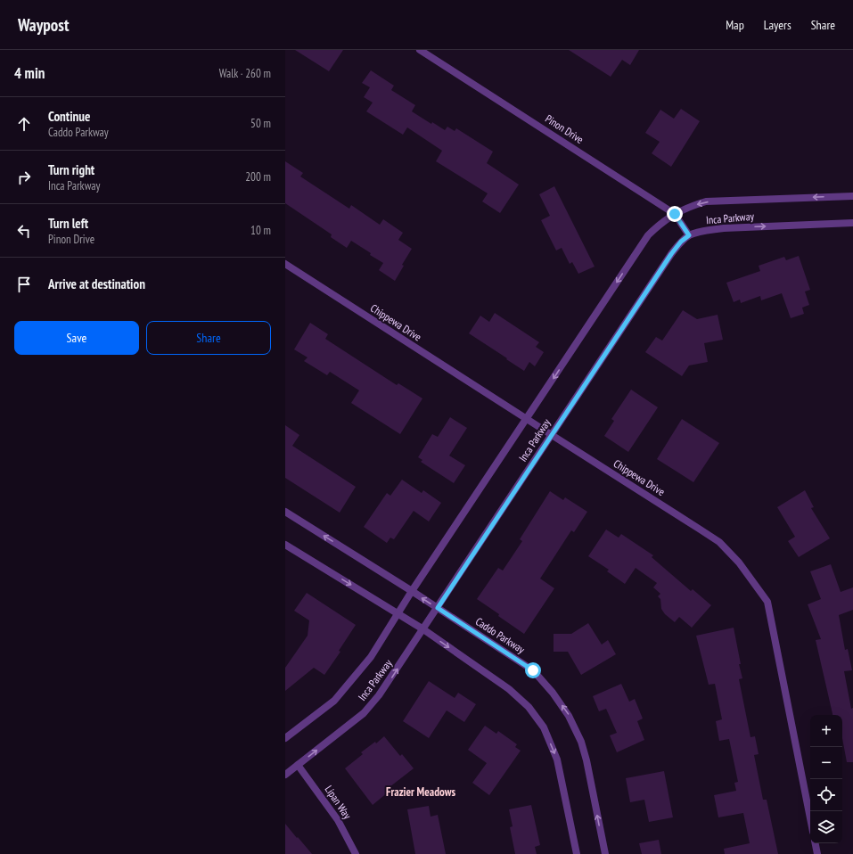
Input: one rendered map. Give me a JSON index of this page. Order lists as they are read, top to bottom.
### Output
{
  "streets": {
    "street": [
      "Pinon Drive",
      "Inca Parkway",
      "Chippewa Drive",
      "Caddo Parkway",
      "Lipan Way"
    ]
  },
  "crossings": [
    ["Pinon Drive", "Inca Parkway"],
    ["Inca Parkway", "Chippewa Drive"],
    ["Inca Parkway", "Caddo Parkway"],
    ["Inca Parkway", "Lipan Way"]
  ],
  "districts": ["Frazier Meadows"],
  "page": {
    "header": "Waypost",
    "nav": ["Map", "Layers", "Share"],
    "heading": ["4 min", "Walk · 260 m"],
    "list": [
      ["Continue", "Caddo Parkway", "50 m"],
      ["Turn right", "Inca Parkway", "200 m"],
      ["Turn left", "Pinon Drive", "10 m"],
      "Arrive at destination"
    ],
    "buttons": ["Save", "Share"],
    "map_buttons": ["+", "−"]
  }
}
